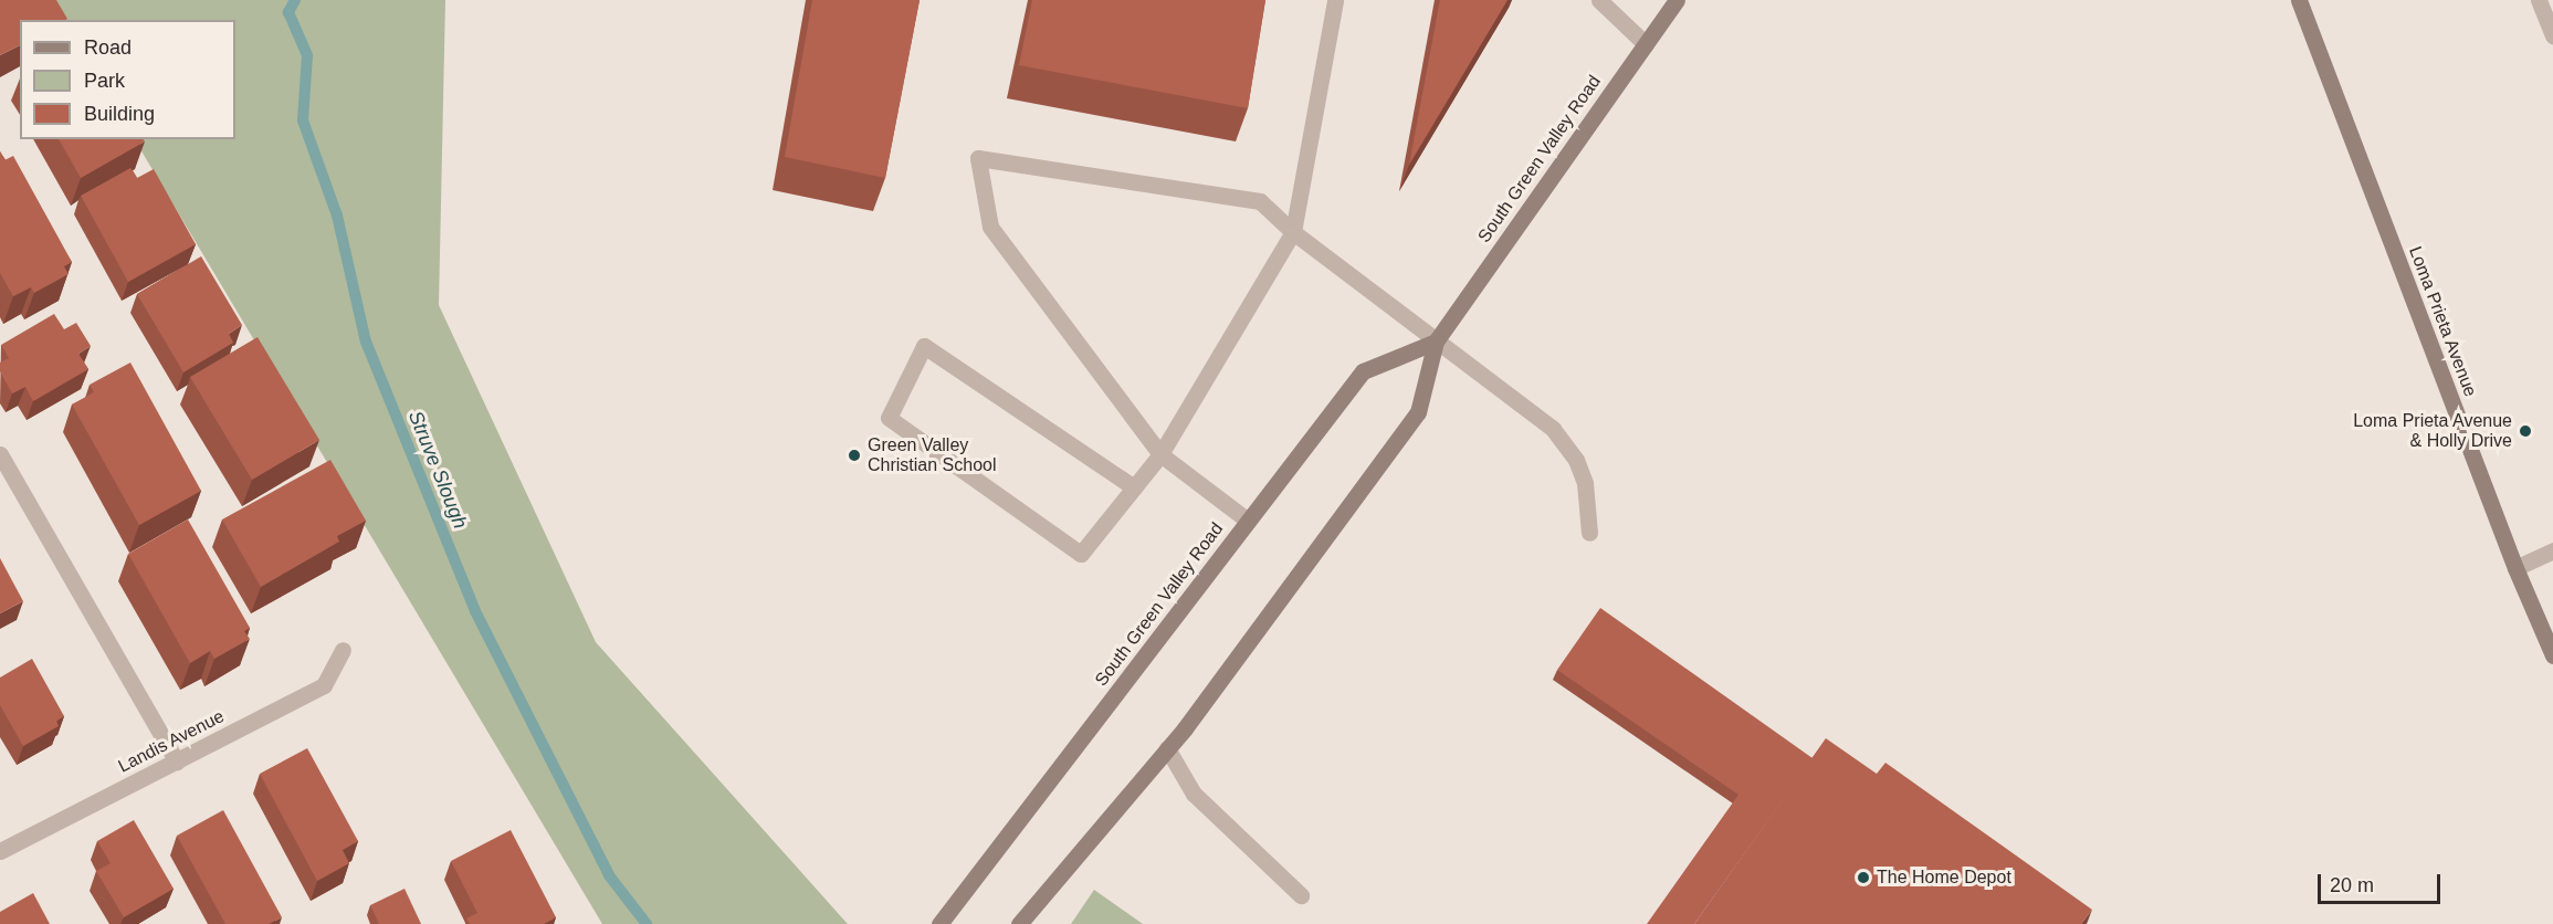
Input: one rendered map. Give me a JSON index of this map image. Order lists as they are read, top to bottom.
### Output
{
  "streets": {
    "main road": ["South Green Valley Road", "Loma Prieta Avenue"],
    "street": ["Landis Avenue"]
  },
  "water": ["Struve Slough"],
  "places": ["Loma Prieta Avenue & Holly Drive", "Green Valley Christian School", "The Home Depot"],
  "legend": ["Road", "Park", "Building"],
  "scale_bar": "20 m"
}
